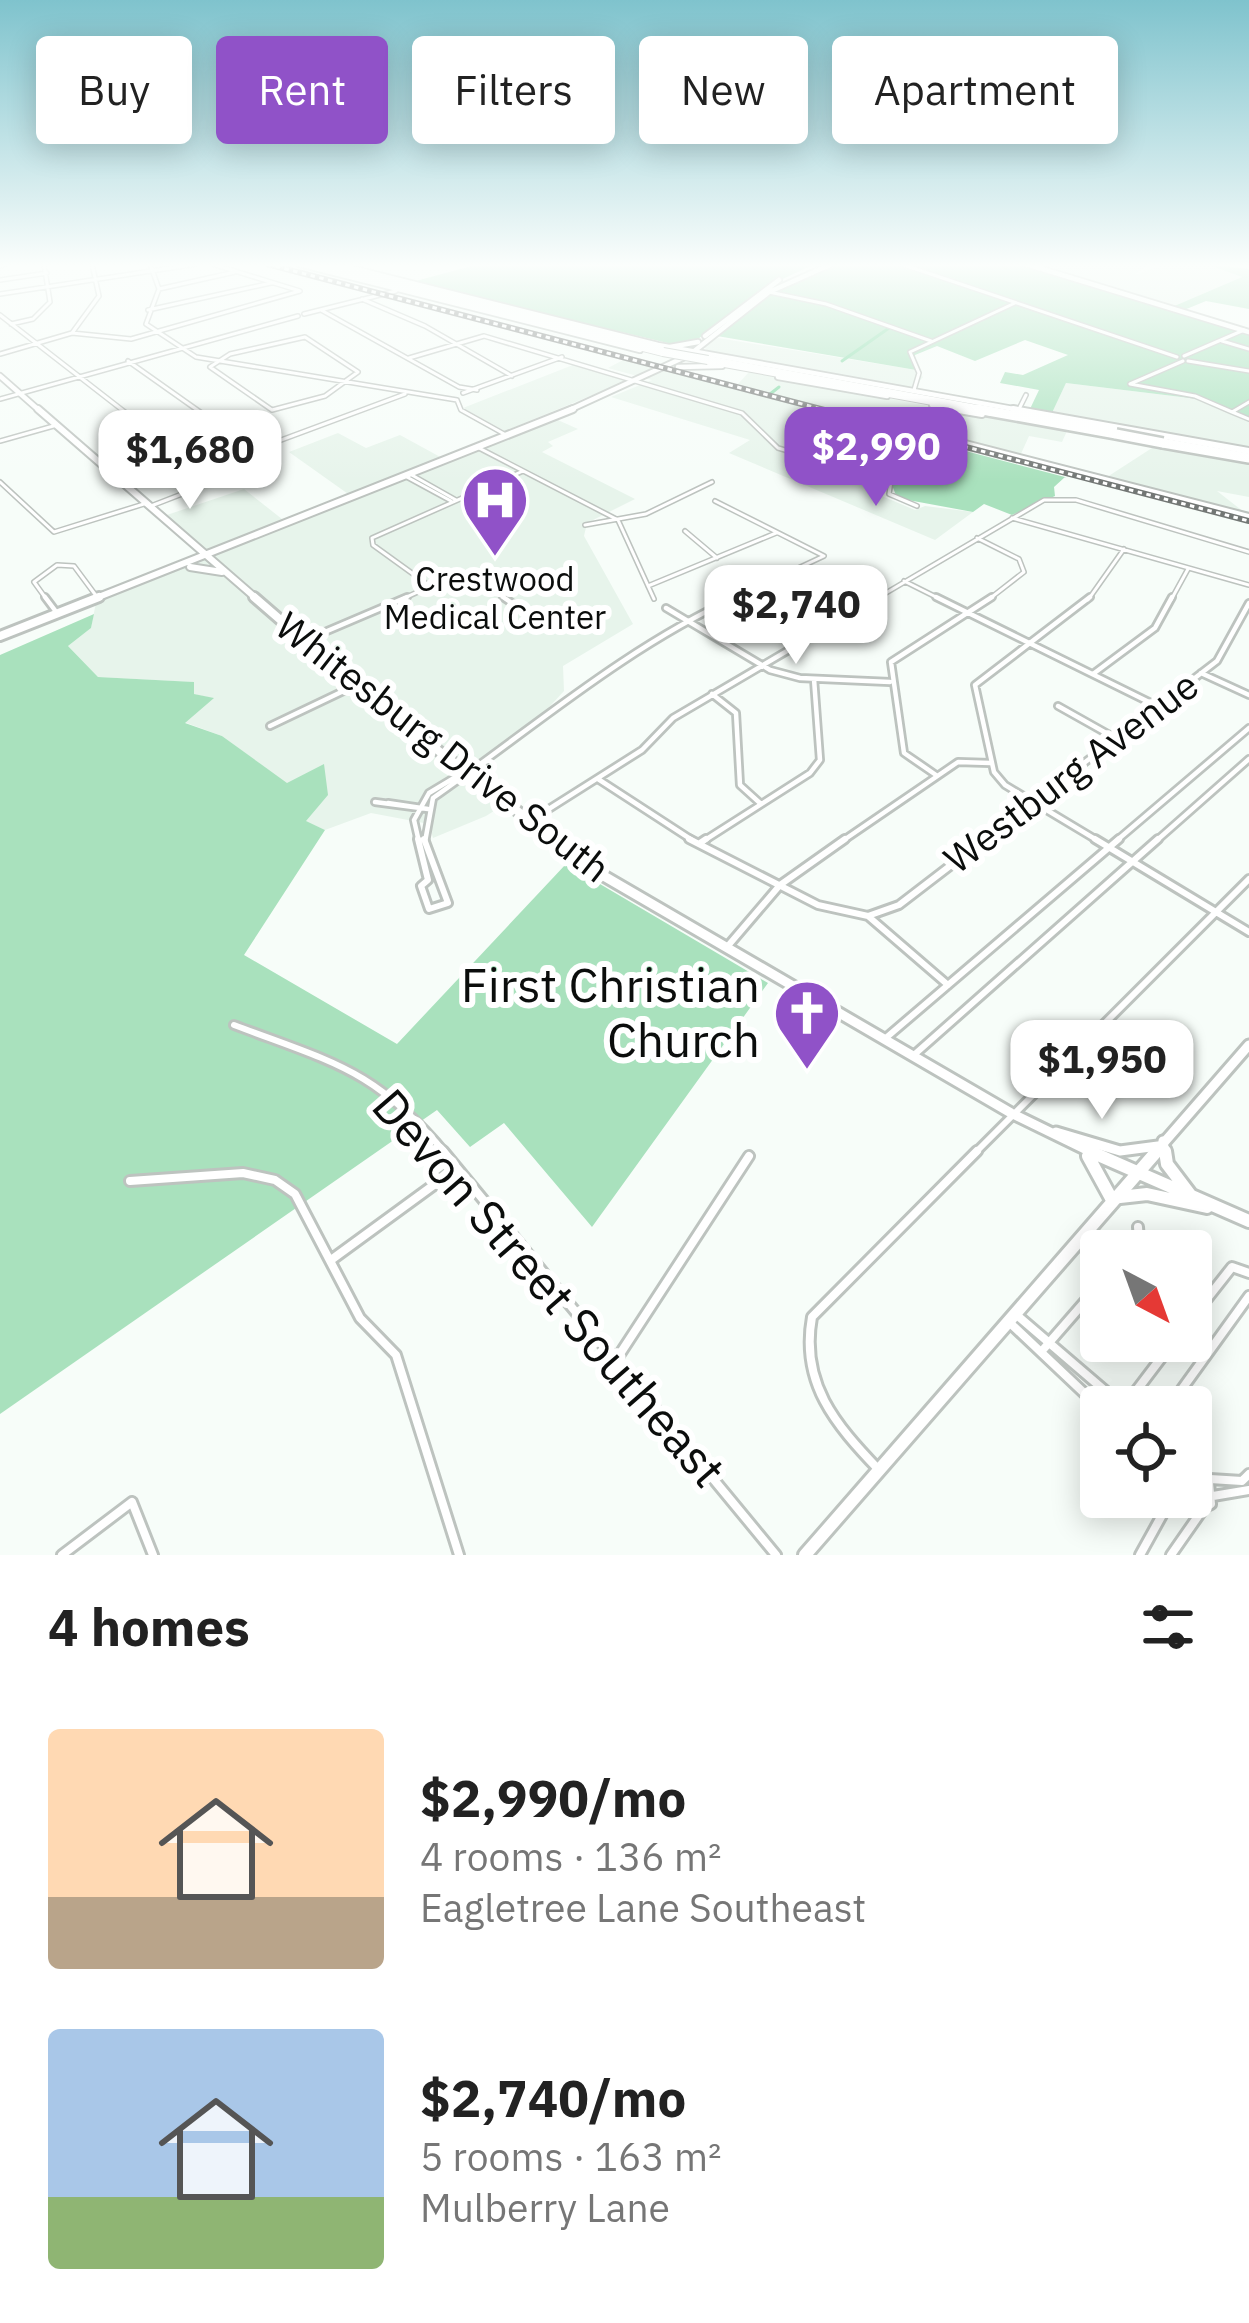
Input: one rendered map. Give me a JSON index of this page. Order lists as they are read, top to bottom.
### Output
{
  "streets": {
    "main road": ["Whitesburg Drive South"],
    "street": ["Westburg Avenue", "Devon Street Southeast"]
  },
  "places": {
    "hospital": ["Crestwood Medical Center"],
    "church": ["First Christian Church"]
  },
  "north": "bottom right",
  "page": {
    "chip": [
      "Buy",
      "Rent",
      "Filters",
      "New",
      "Apartment"
    ],
    "price": [
      "$2,990",
      "$1,680",
      "$2,740",
      "$1,950"
    ],
    "heading": "4 homes",
    "list": [
      {
        "name": "$2,990/mo",
        "note": "4 rooms · 136 m² · Eagletree Lane Southeast"
      },
      {
        "name": "$2,740/mo",
        "note": "5 rooms · 163 m² · Mulberry Lane"
      }
    ]
  }
}
